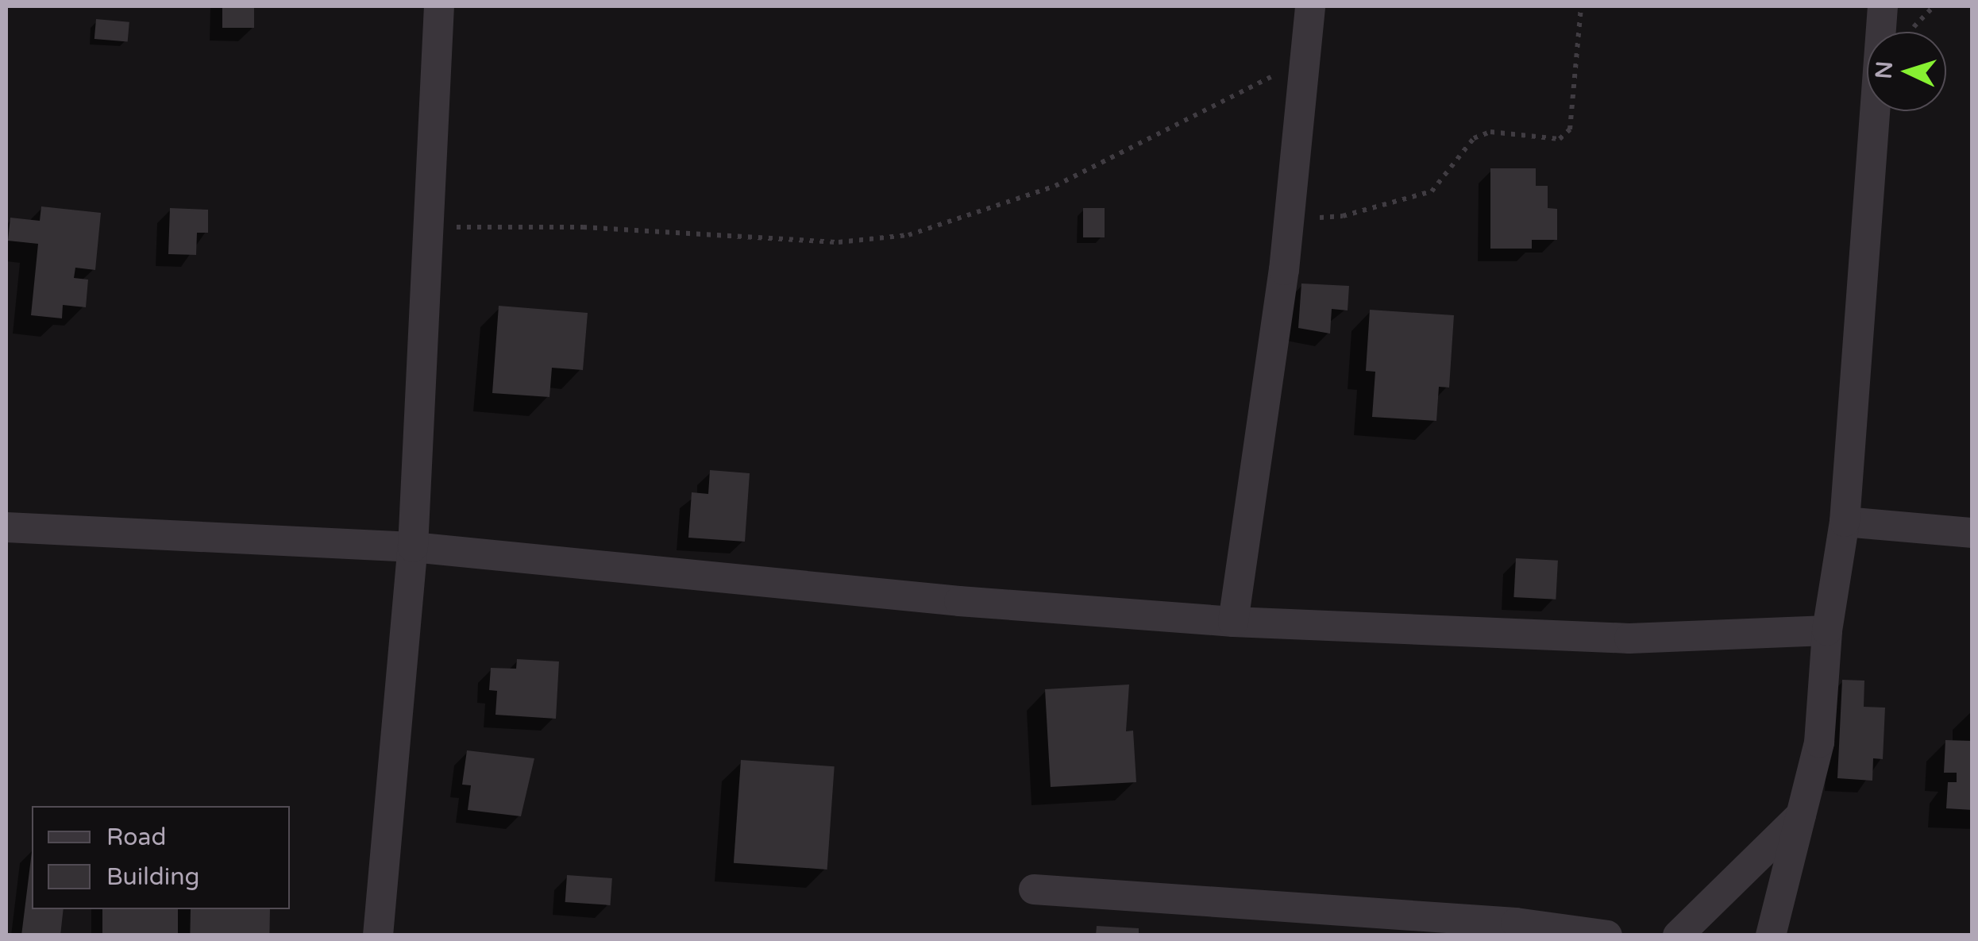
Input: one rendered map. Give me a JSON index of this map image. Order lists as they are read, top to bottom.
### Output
{
  "legend": ["Road", "Building"],
  "north": "left"
}
